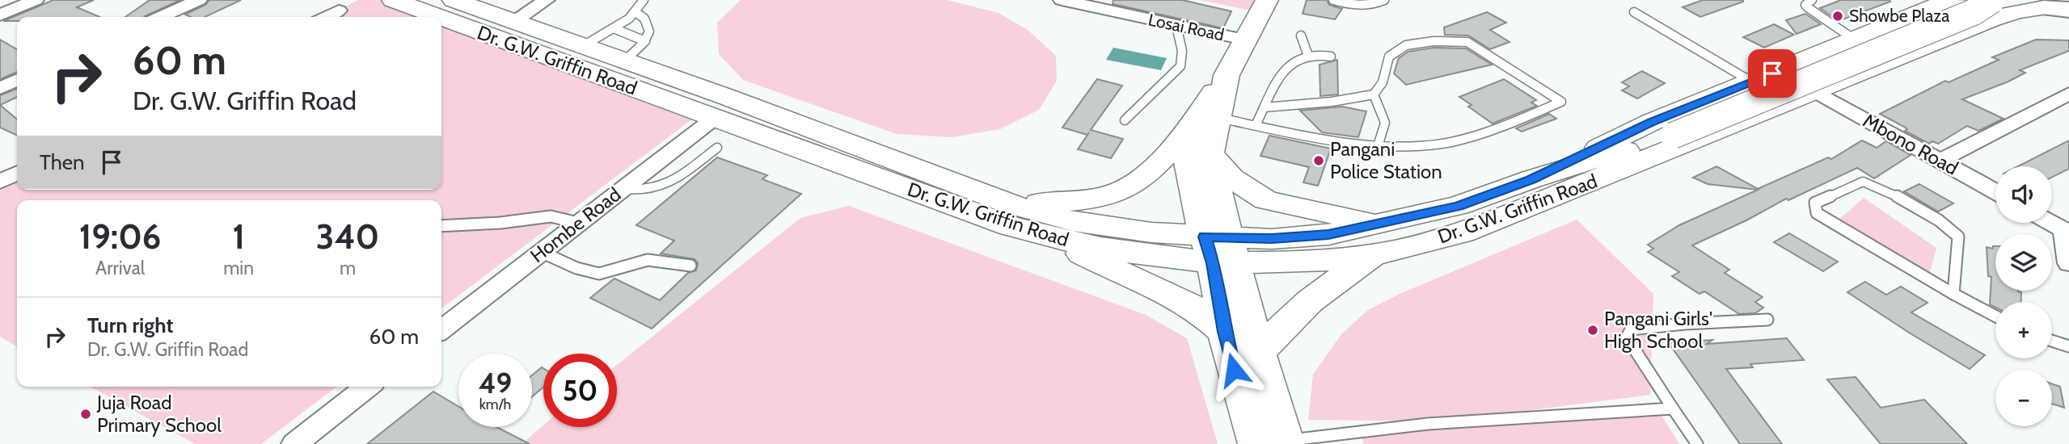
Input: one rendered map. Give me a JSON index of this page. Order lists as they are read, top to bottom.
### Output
{
  "streets": {
    "main road": ["Dr. G.W. Griffin Road"],
    "street": ["Losai Road", "Mbono Road", "Hombe Road"]
  },
  "crossings": [
    ["Dr. G.W. Griffin Road", "Mbono Road"],
    ["Dr. G.W. Griffin Road", "Hombe Road"]
  ],
  "places": [
    "Showbe Plaza",
    "Pangani Police Station",
    "Pangani Girls' High School",
    "Juja Road Primary School"
  ],
  "page": {
    "turn": ["60 m", "Dr. G.W. Griffin Road"],
    "then": "Then",
    "map_buttons": ["+", "−"],
    "eta": [
      "19:06",
      "Arrival",
      "1",
      "min",
      "340",
      "m"
    ],
    "list": [
      {
        "name": "Turn right",
        "note": "Dr. G.W. Griffin Road",
        "value": "60 m"
      }
    ],
    "speed": "49 km/h",
    "limit": "50"
  }
}
